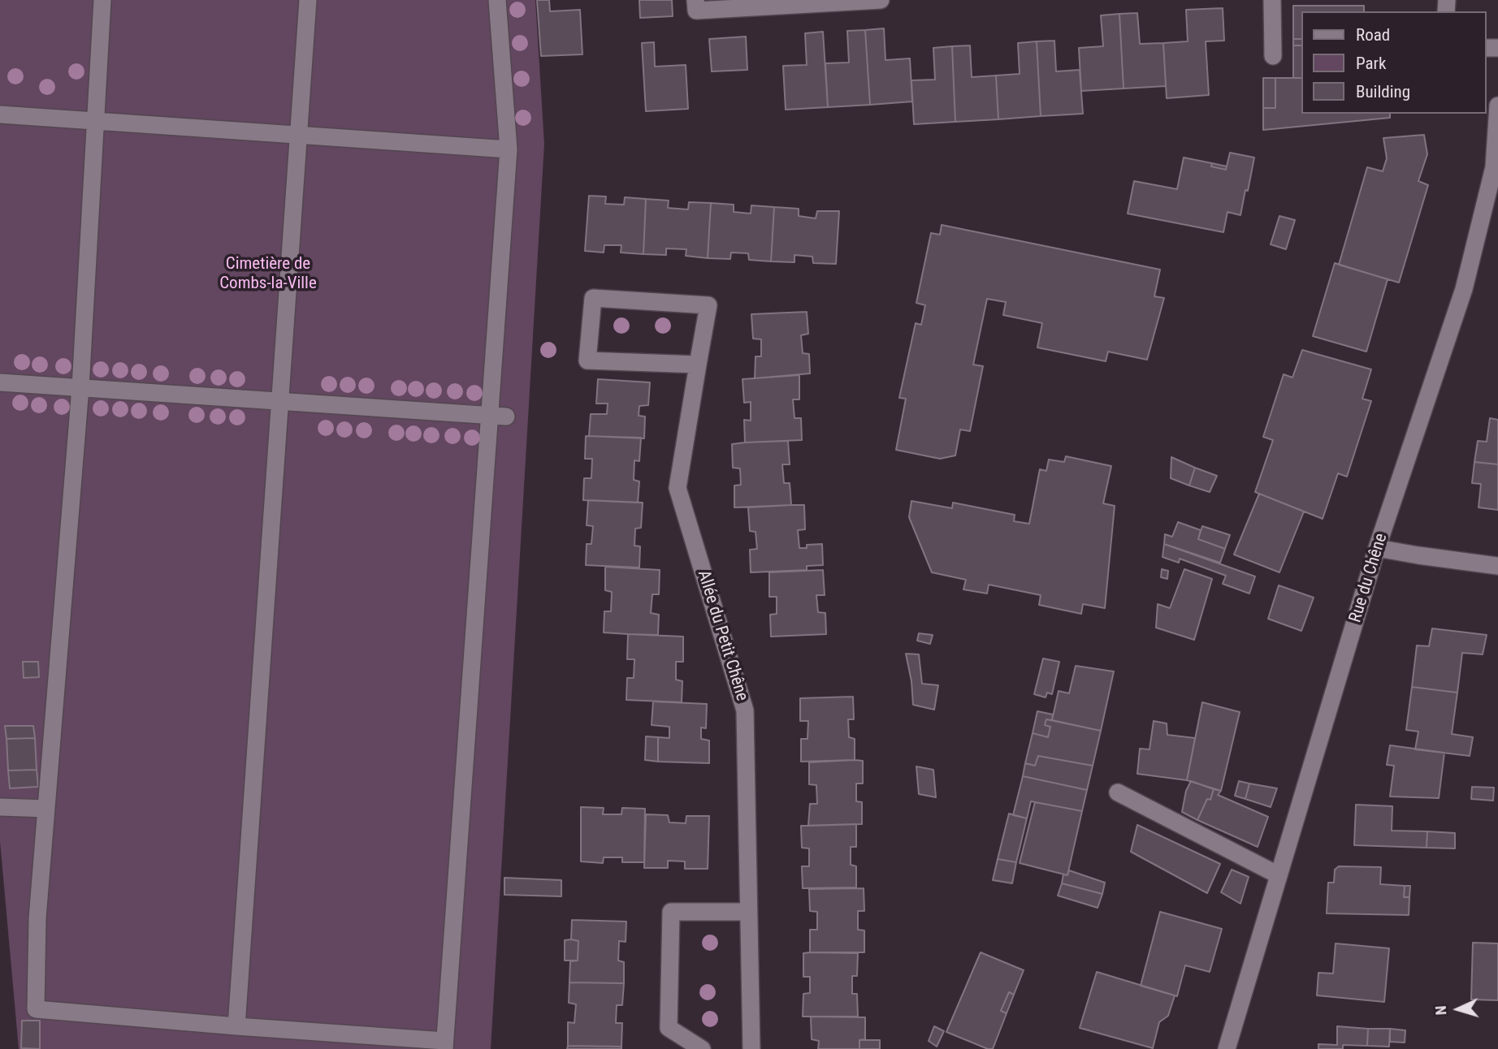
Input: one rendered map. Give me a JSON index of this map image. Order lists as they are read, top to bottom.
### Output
{
  "streets": {
    "street": ["Rue du Chêne", "Allée du Petit Chêne"]
  },
  "parks": ["Cimetière de Combs-la-Ville"],
  "legend": ["Road", "Park", "Building"],
  "north": "left"
}
